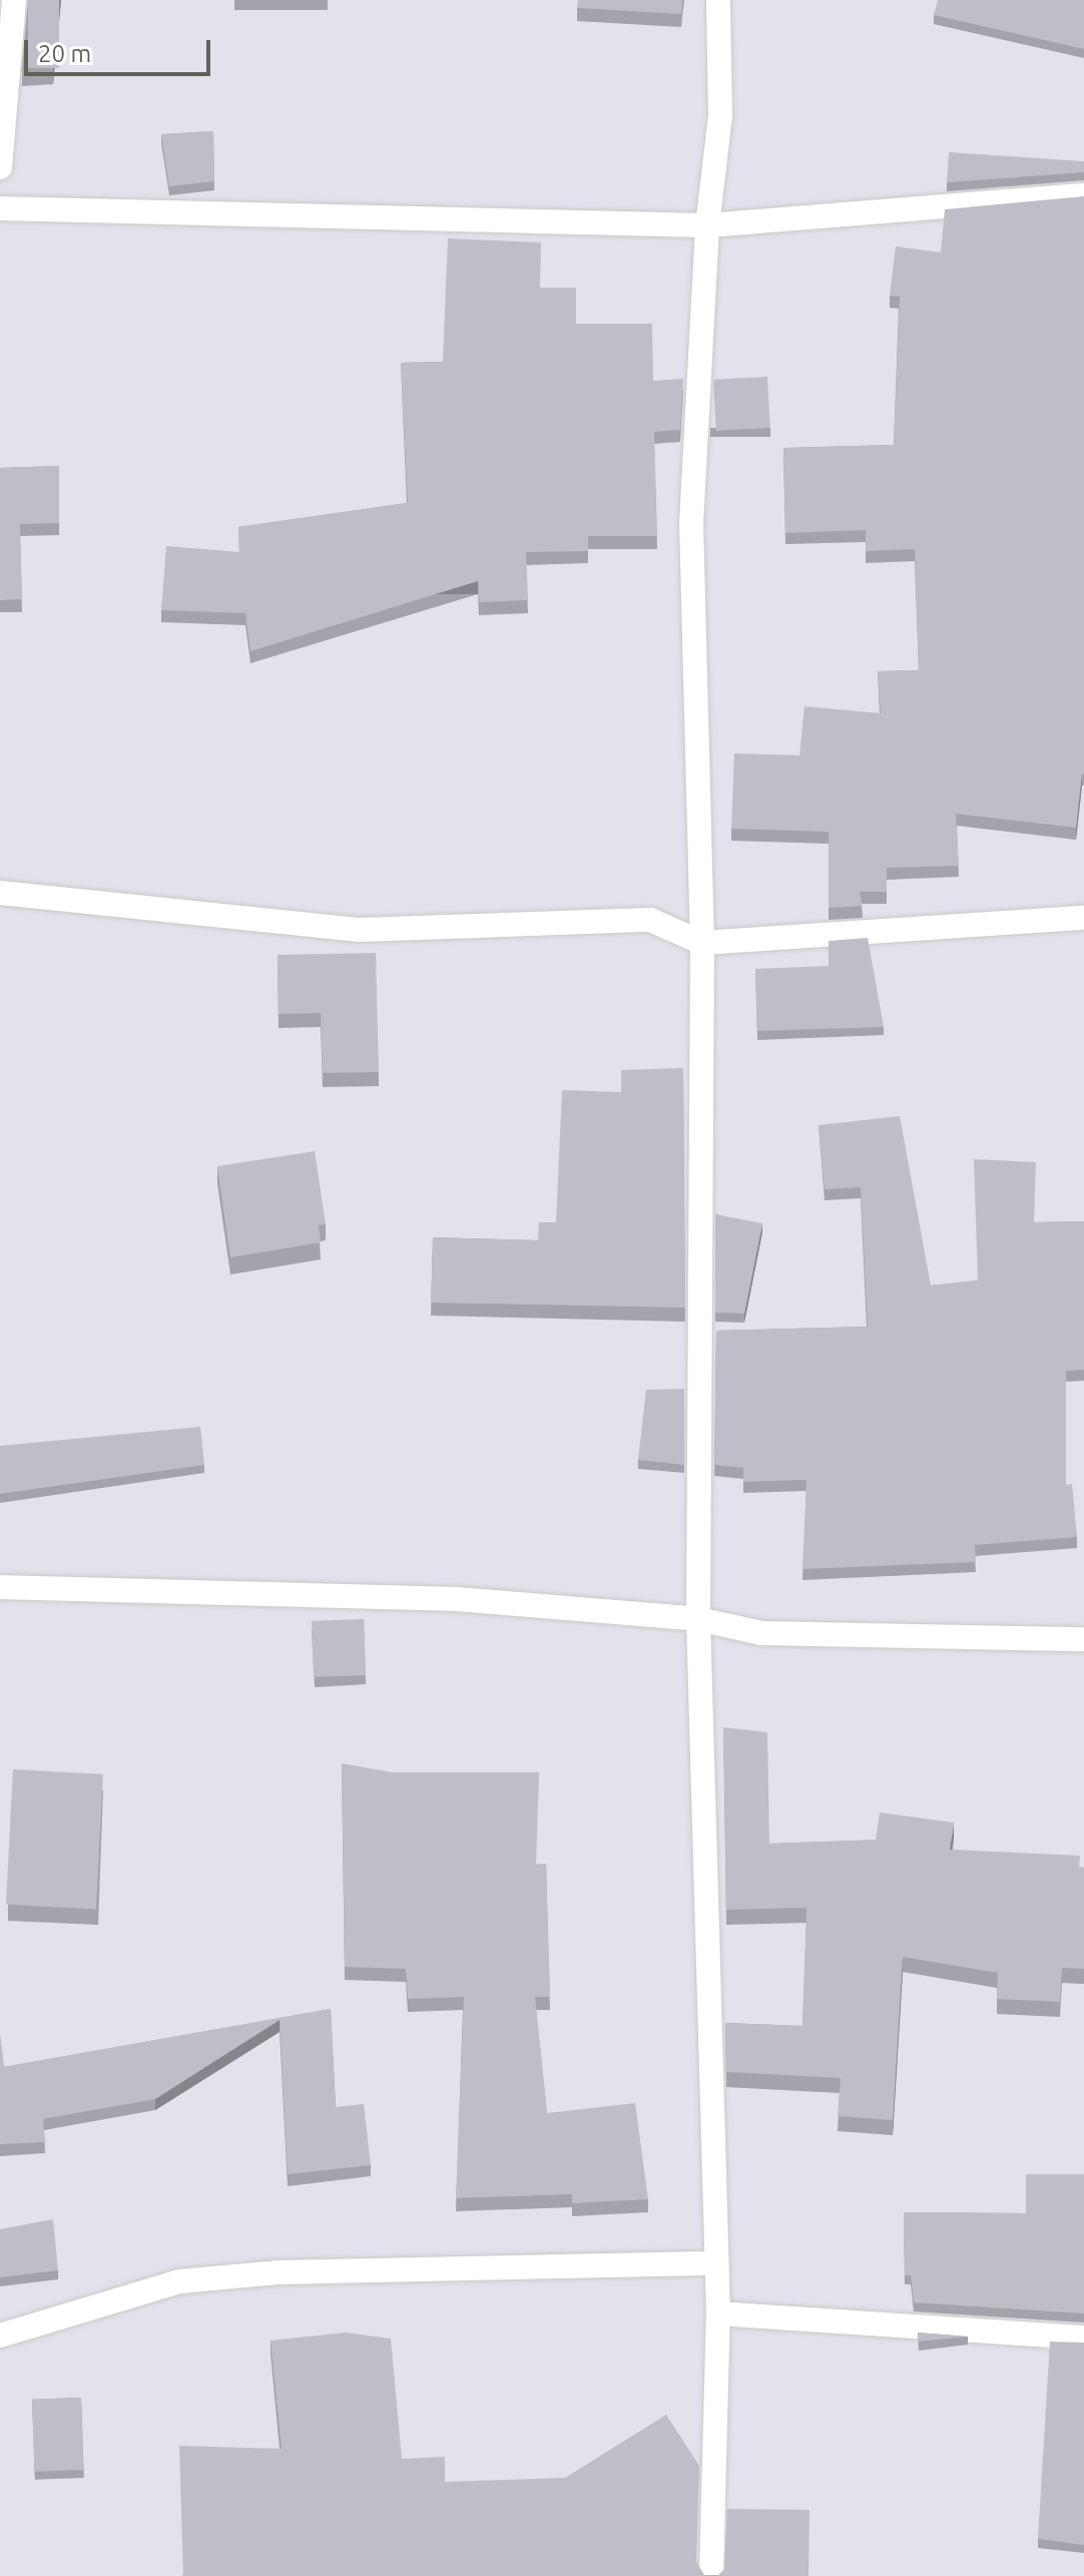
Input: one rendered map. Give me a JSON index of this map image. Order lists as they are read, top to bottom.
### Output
{
  "scale_bar": "20 m"
}
